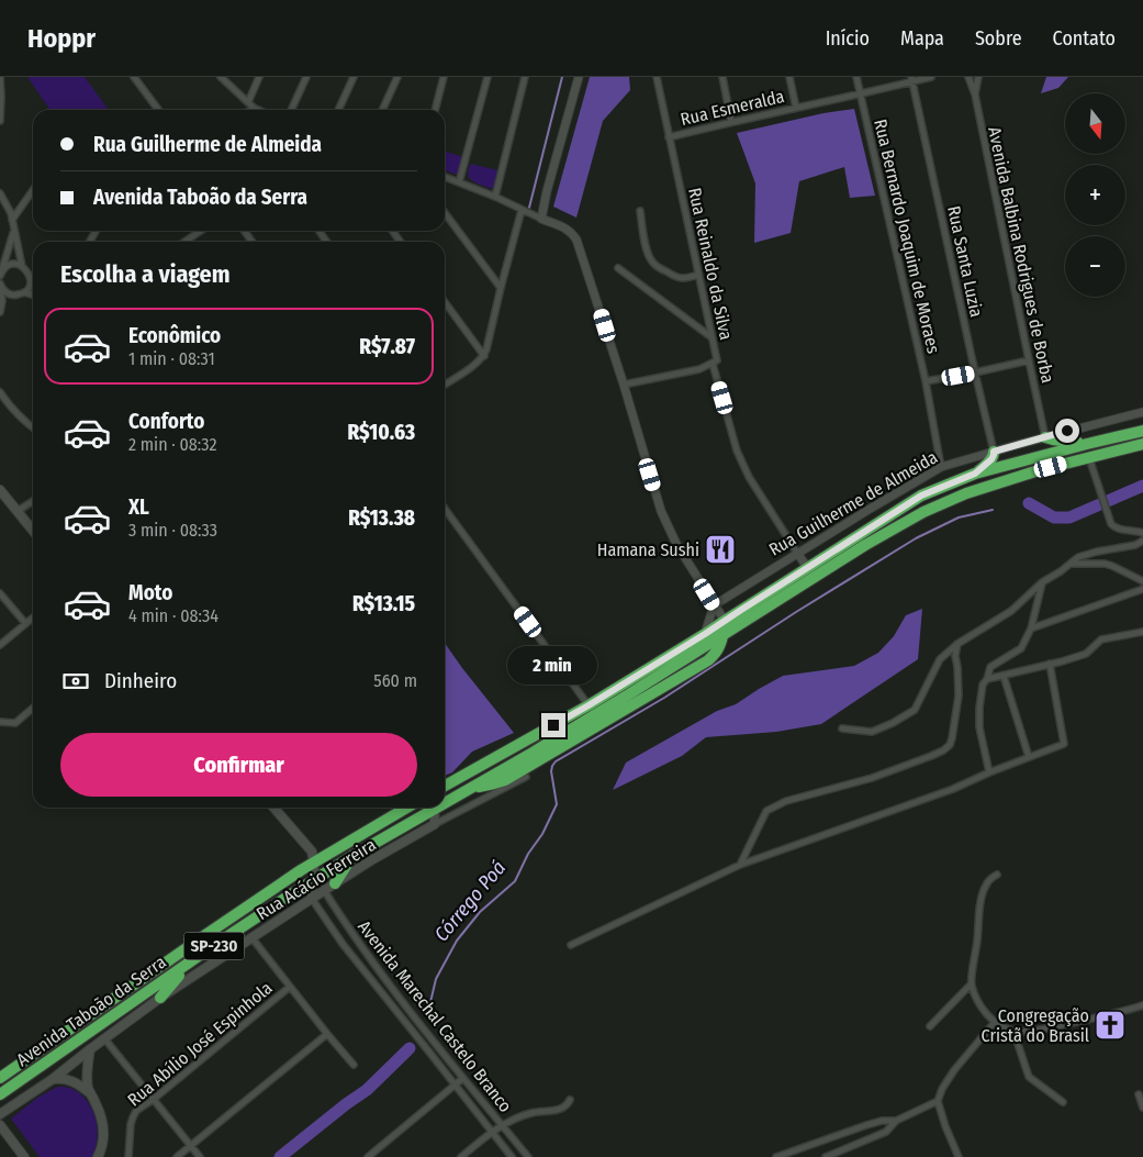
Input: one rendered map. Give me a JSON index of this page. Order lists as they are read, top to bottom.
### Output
{
  "streets": {
    "highway": ["SP-230", "Avenida Taboão da Serra"],
    "main road": ["Rua Acácio Ferreira"],
    "street": [
      "Rua Esmeralda",
      "Rua Bernardo Joaquim de Moraes",
      "Avenida Balbina Rodrigues de Borba",
      "Rua Santa Luzia",
      "Rua Reinaldo da Silva",
      "Rua Guilherme de Almeida",
      "Avenida Marechal Castelo Branco",
      "Rua Abílio José Espinhola"
    ]
  },
  "crossings": [
    ["Rua Esmeralda", "Rua Bernardo Joaquim de Moraes"],
    ["Rua Esmeralda", "Rua Santa Luzia"],
    ["Rua Esmeralda", "Rua Reinaldo da Silva"],
    ["Rua Bernardo Joaquim de Moraes", "Rua Guilherme de Almeida"],
    ["Avenida Balbina Rodrigues de Borba", "Rua Guilherme de Almeida"],
    ["Rua Santa Luzia", "Rua Guilherme de Almeida"],
    ["Rua Acácio Ferreira", "Avenida Marechal Castelo Branco"],
    ["SP-230", "Avenida Taboão da Serra"]
  ],
  "water": ["Córrego Poá"],
  "places": {
    "restaurant": ["Hamana Sushi"],
    "church": ["Congregação Cristã do Brasil"]
  },
  "north": "bottom",
  "page": {
    "header": "Hoppr",
    "nav": [
      "Início",
      "Mapa",
      "Sobre",
      "Contato"
    ],
    "map_buttons": ["+", "−"],
    "banner": ["Rua Guilherme de Almeida", "Avenida Taboão da Serra"],
    "heading": "Escolha a viagem",
    "list": [
      {
        "name": "Econômico",
        "note": "1 min · 08:31",
        "value": "R$7.87"
      },
      {
        "name": "Conforto",
        "note": "2 min · 08:32",
        "value": "R$10.63"
      },
      {
        "name": "XL",
        "note": "3 min · 08:33",
        "value": "R$13.38"
      },
      {
        "name": "Moto",
        "note": "4 min · 08:34",
        "value": "R$13.15"
      }
    ],
    "bubble": "2 min",
    "pay": ["Dinheiro", "560 m"],
    "buttons": "Confirmar"
  }
}
